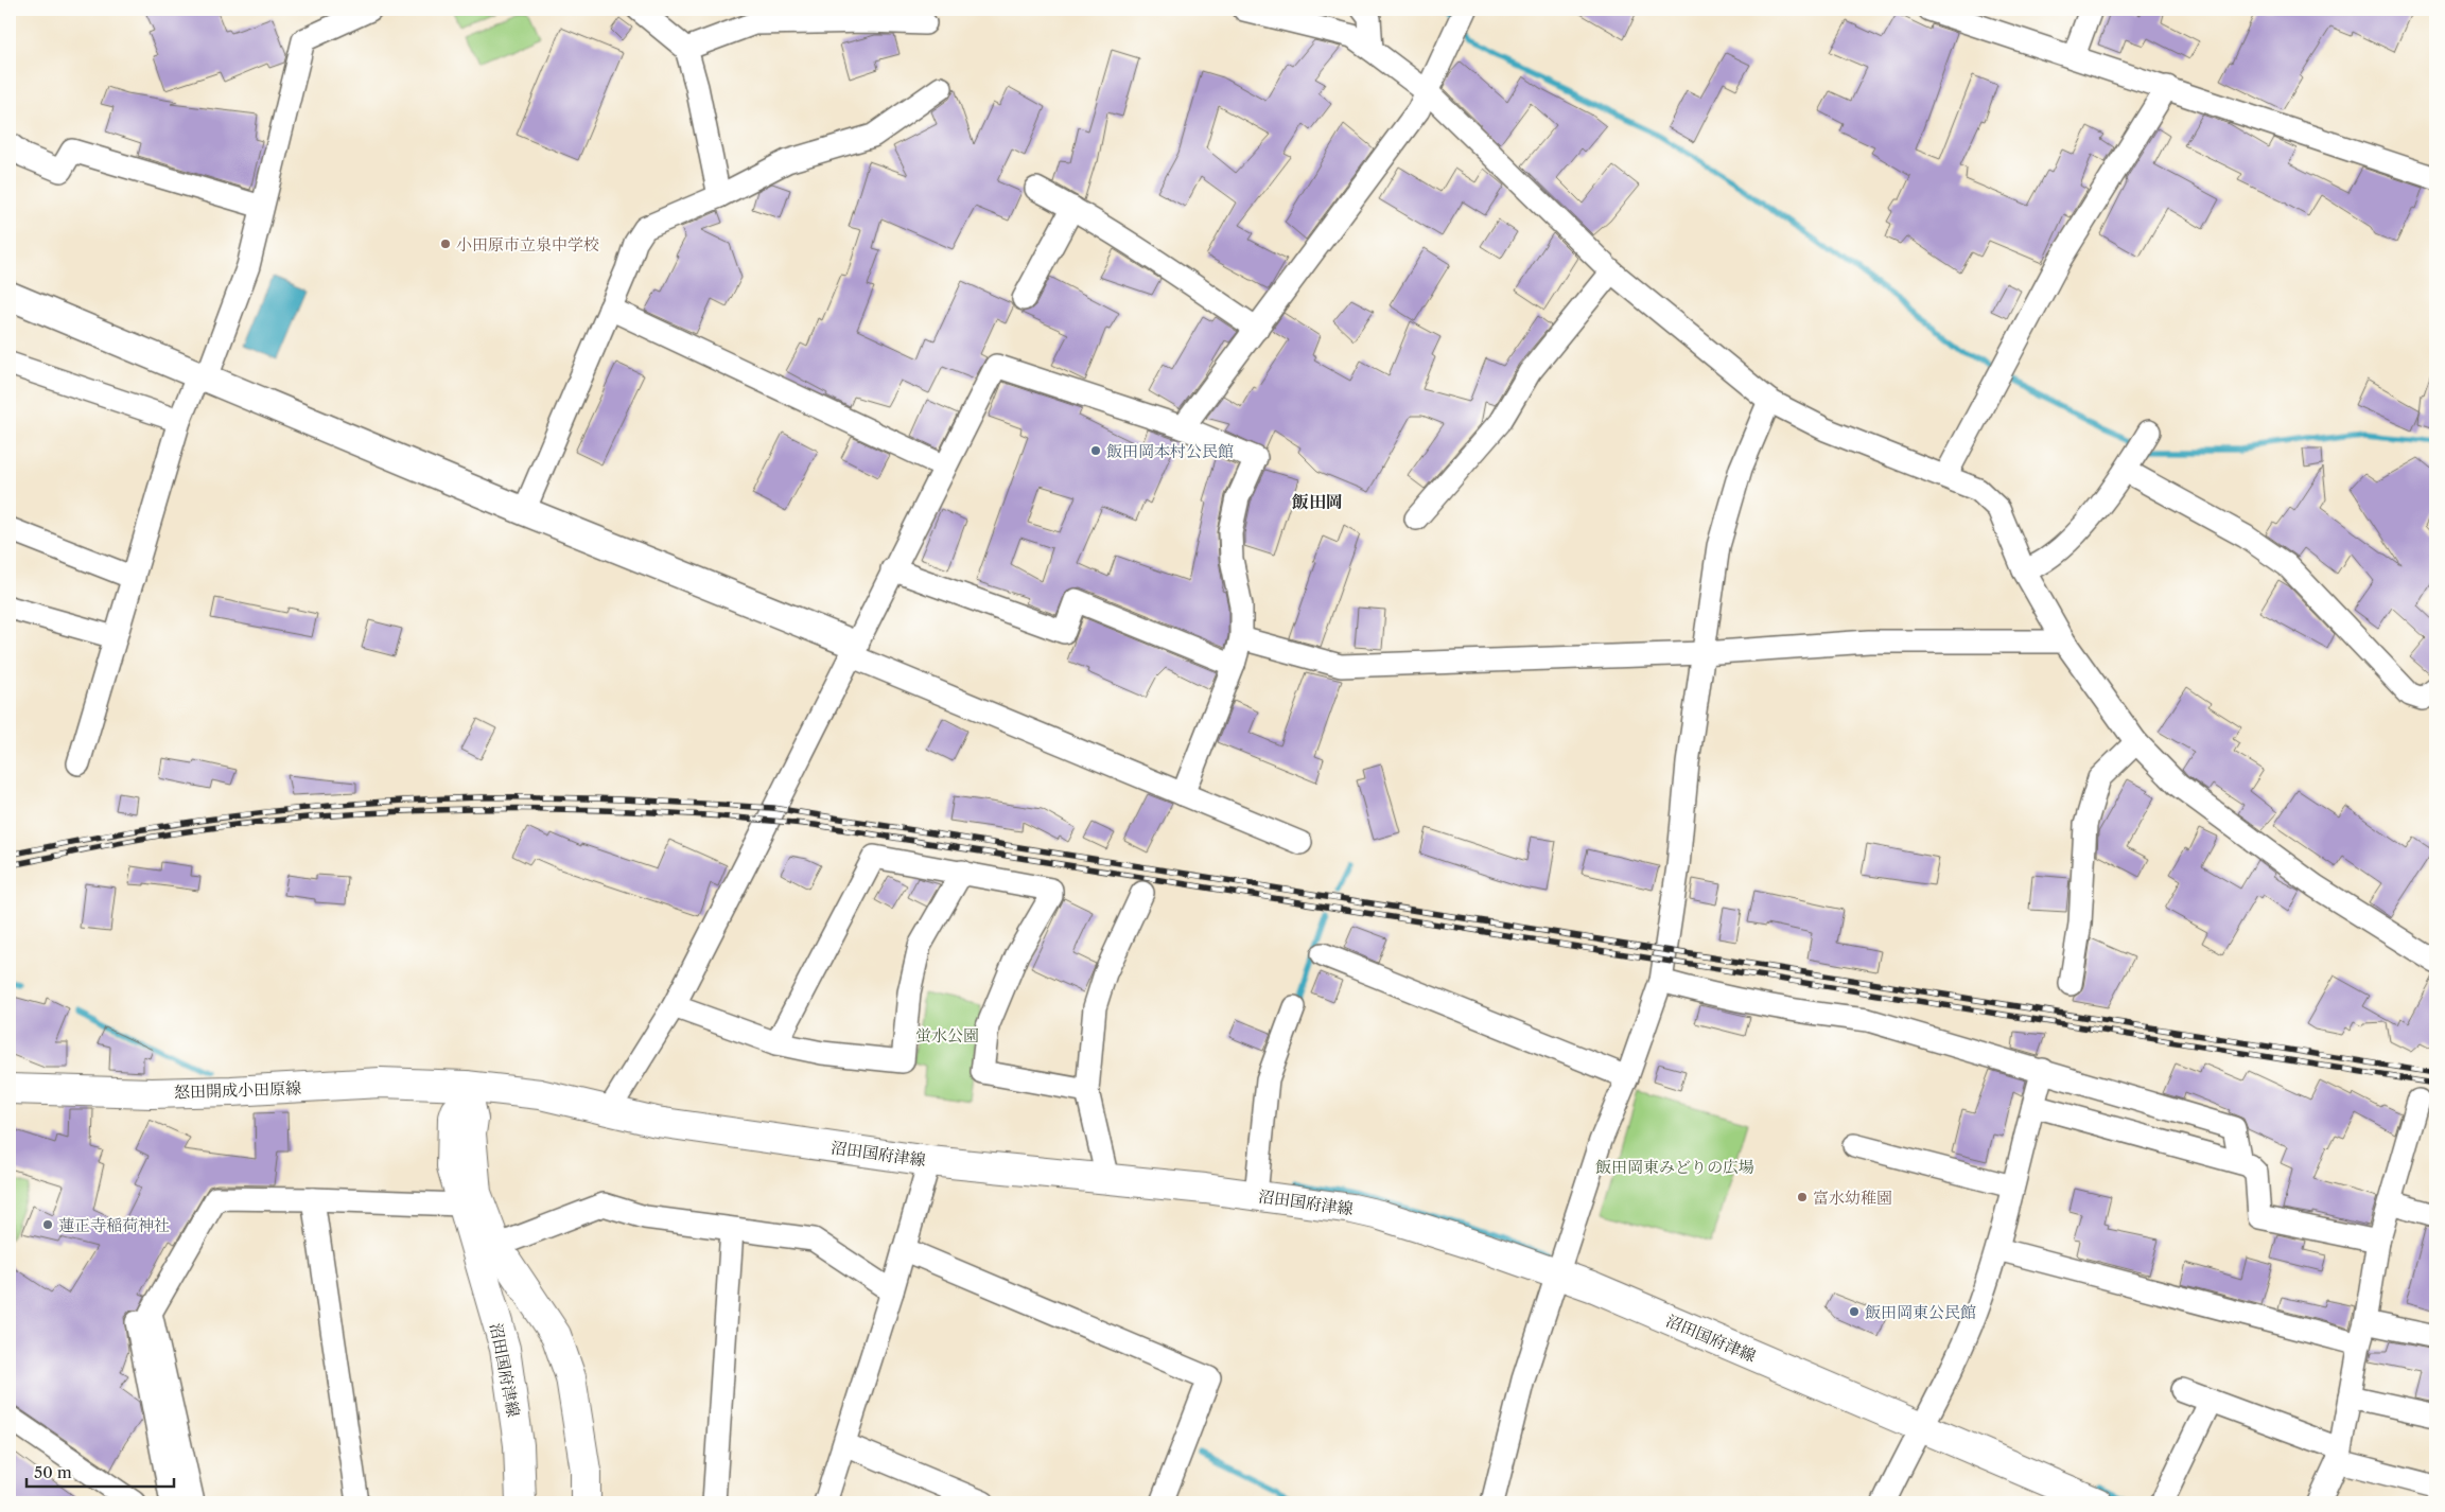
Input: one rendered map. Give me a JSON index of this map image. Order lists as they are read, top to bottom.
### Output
{
  "streets": {
    "main road": ["怒田開成小田原線", "沼田国府津線"]
  },
  "crossings": [
    ["怒田開成小田原線", "沼田国府津線"]
  ],
  "districts": ["飯田岡"],
  "parks": ["蛍水公園", "飯田岡東みどりの広場"],
  "places": [
    "小田原市立泉中学校",
    "飯田岡本村公民館",
    "富水幼稚園",
    "蓮正寺稲荷神社",
    "飯田岡東公民館"
  ],
  "scale_bar": "50 m"
}
